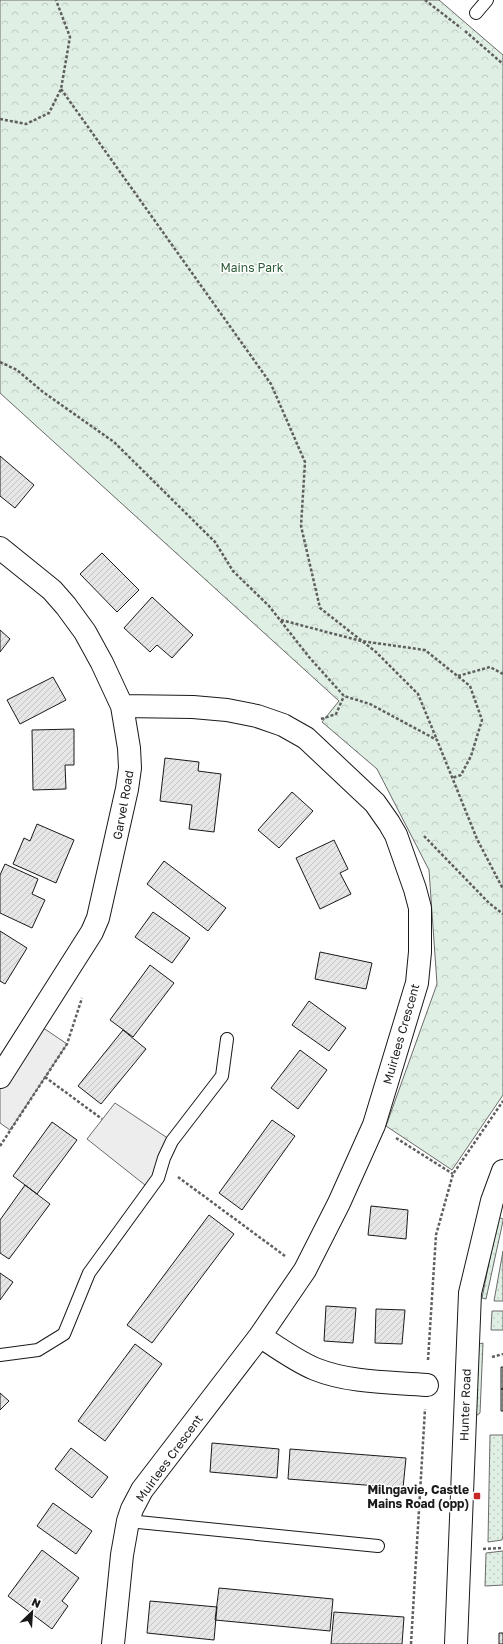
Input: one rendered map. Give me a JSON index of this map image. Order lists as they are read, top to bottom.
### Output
{
  "streets": {
    "street": ["Garvel Road", "Muirlees Crescent", "Hunter Road"]
  },
  "crossings": [
    ["Garvel Road", "Muirlees Crescent"]
  ],
  "parks": ["Mains Park"],
  "places": {
    "transit": ["Milngavie, Castle Mains Road (opp)"]
  },
  "north": "top right"
}
